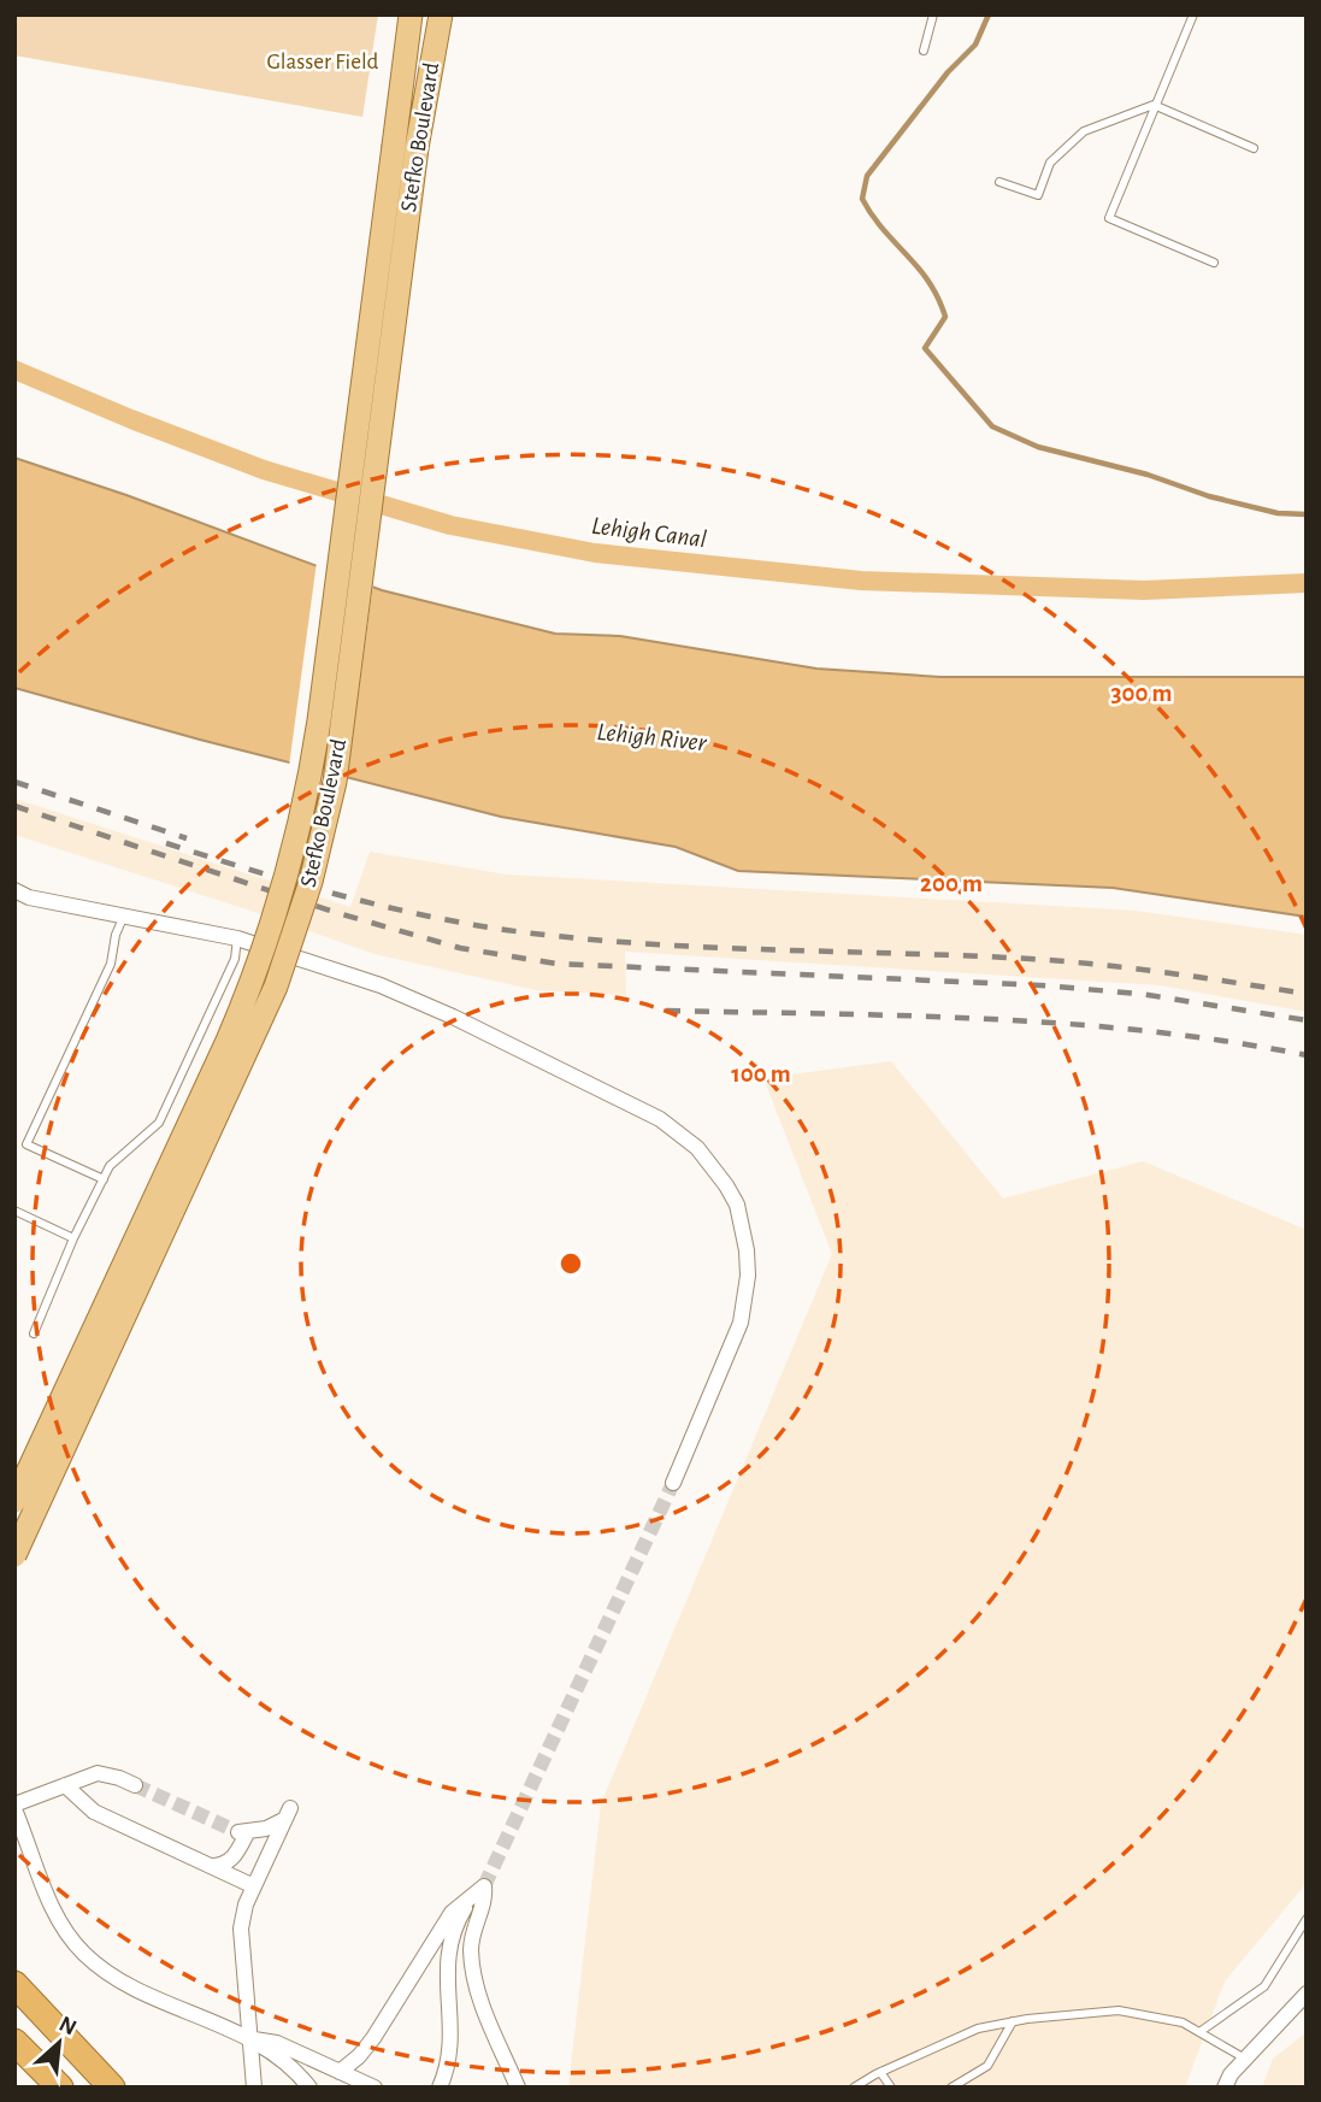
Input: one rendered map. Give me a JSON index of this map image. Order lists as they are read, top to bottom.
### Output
{
  "streets": {
    "main road": ["Stefko Boulevard"]
  },
  "water": ["Lehigh Canal", "Lehigh River"],
  "parks": ["Glasser Field"],
  "north": "top right",
  "rings": ["300 m", "200 m", "100 m"]
}
